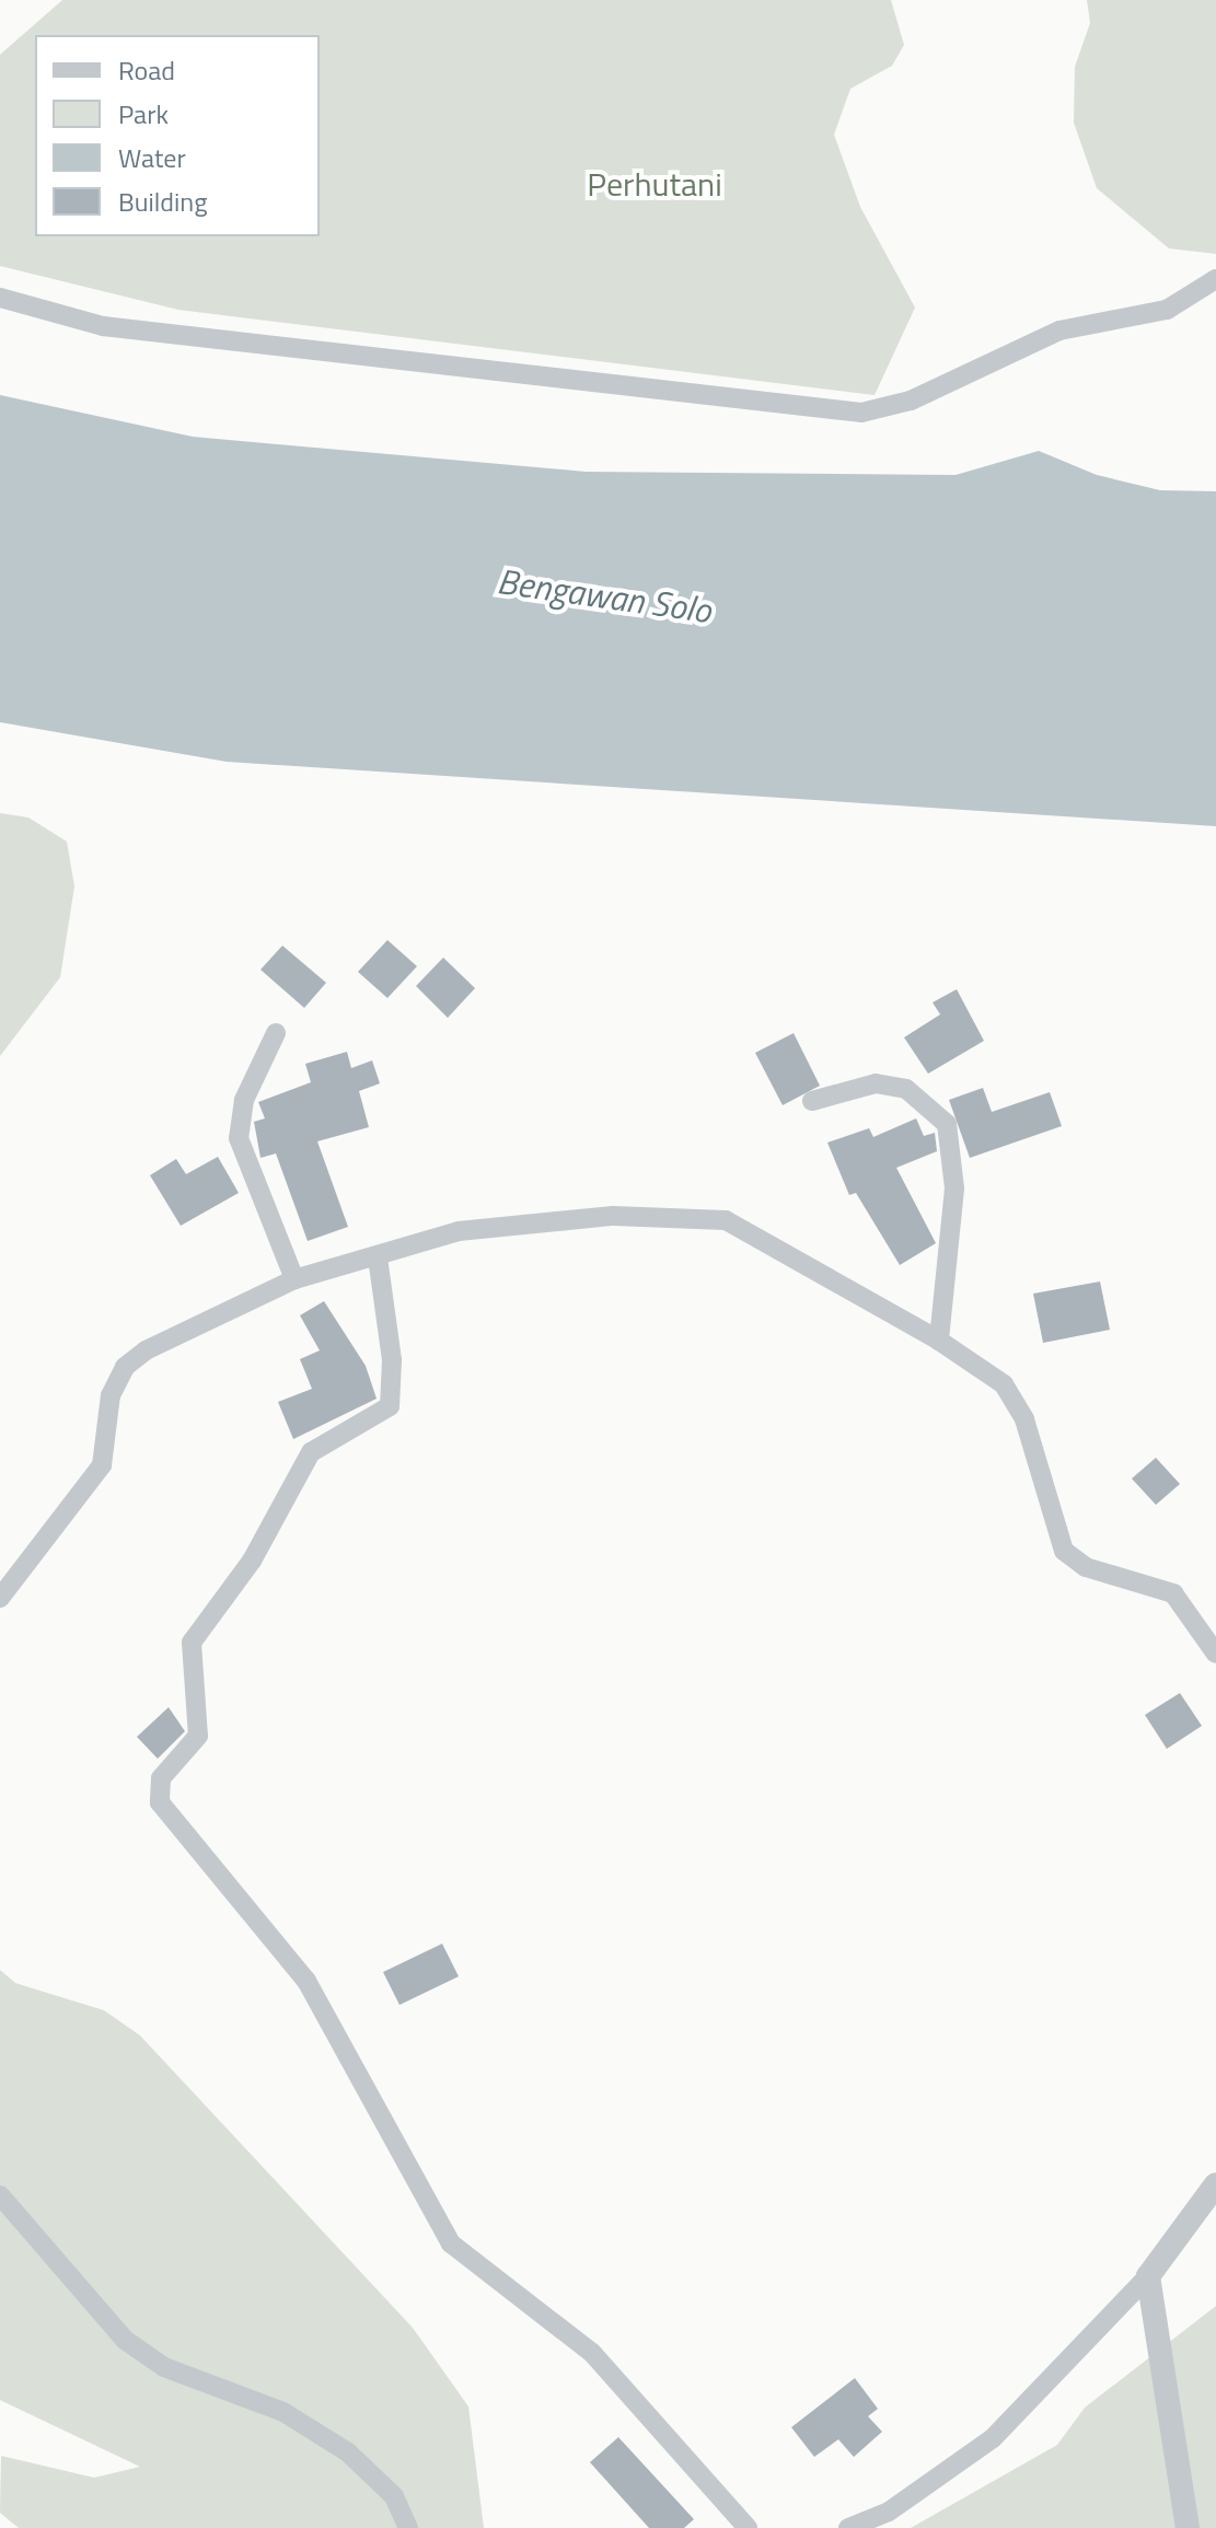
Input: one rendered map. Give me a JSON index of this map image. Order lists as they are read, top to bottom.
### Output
{
  "water": ["Bengawan Solo"],
  "parks": ["Perhutani"],
  "legend": [
    "Road",
    "Park",
    "Water",
    "Building"
  ]
}
